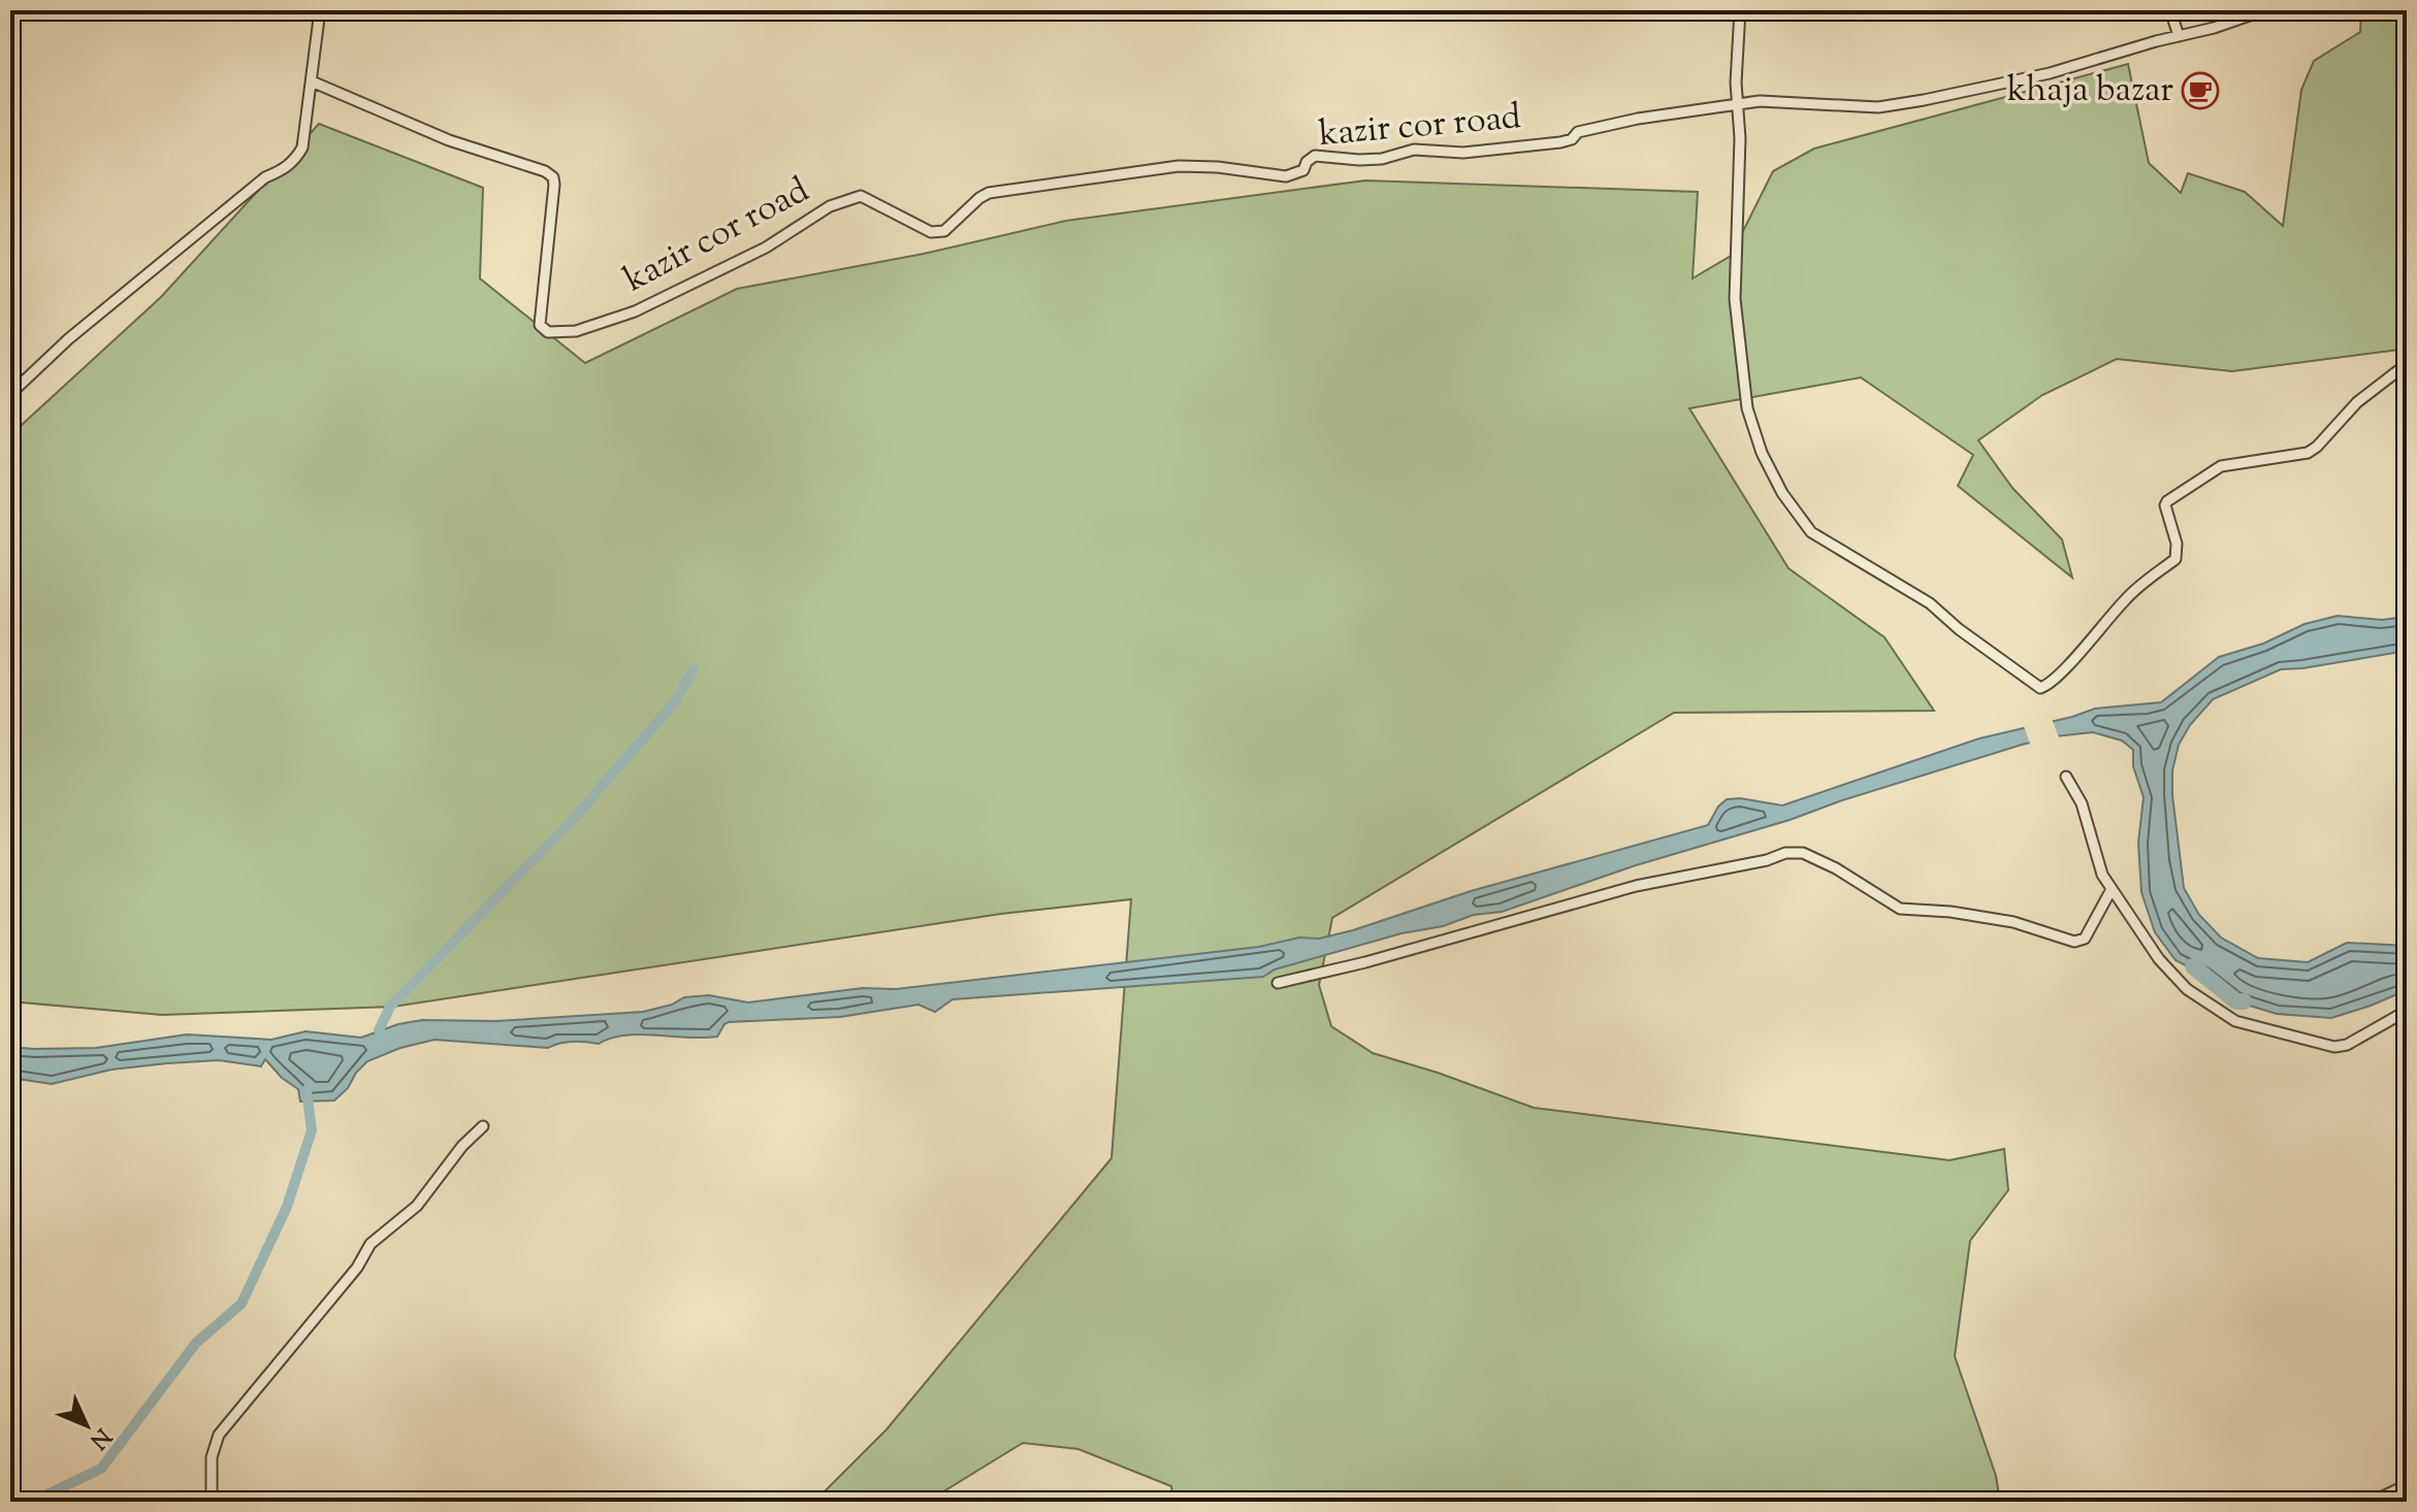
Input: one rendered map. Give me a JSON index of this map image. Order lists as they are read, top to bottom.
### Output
{
  "streets": {
    "street": ["kazir cor road"]
  },
  "places": {
    "cafe": ["khaja bazar"]
  },
  "north": "bottom right"
}
